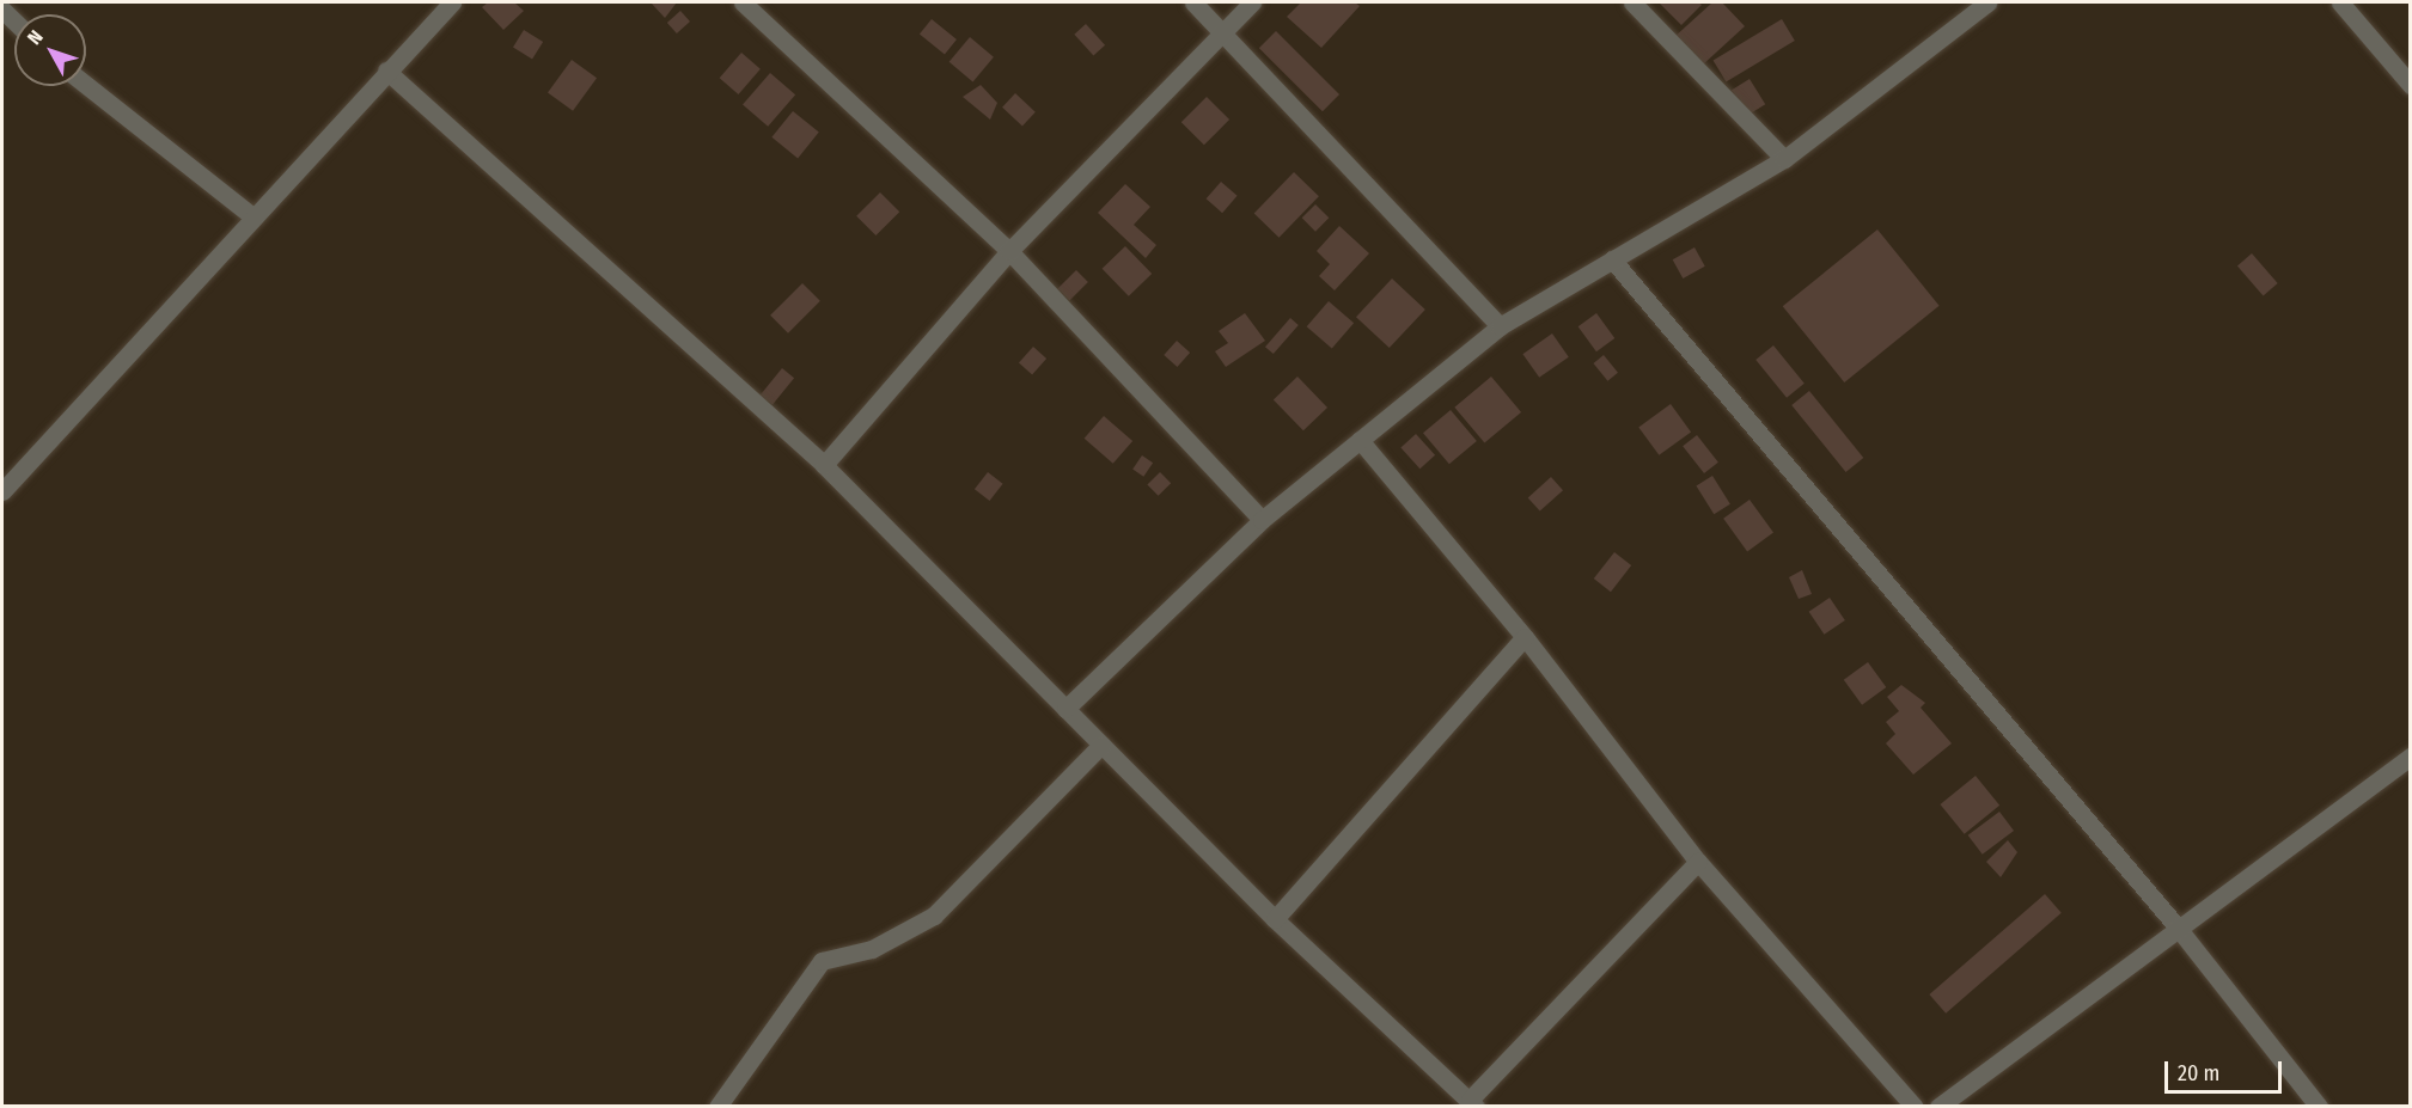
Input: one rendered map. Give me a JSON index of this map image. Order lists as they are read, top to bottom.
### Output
{
  "scale_bar": "20 m",
  "north": "top left"
}
